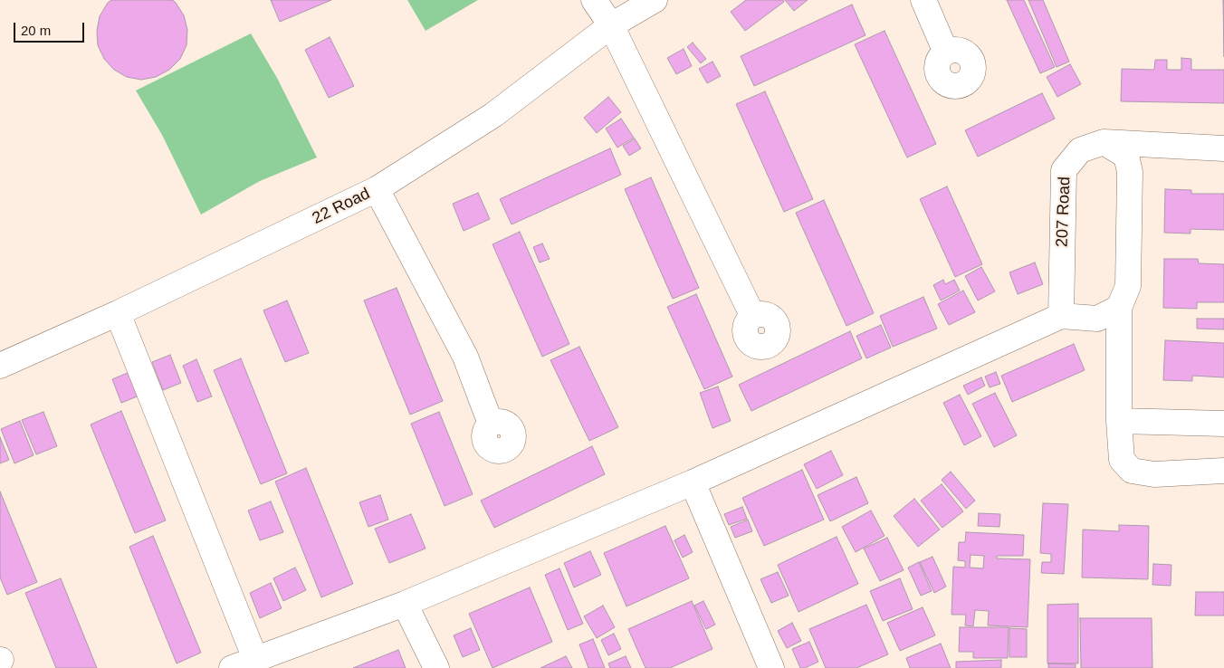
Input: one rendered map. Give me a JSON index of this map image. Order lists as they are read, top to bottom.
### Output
{
  "streets": {
    "street": ["22 Road", "207 Road"]
  },
  "scale_bar": "20 m"
}
